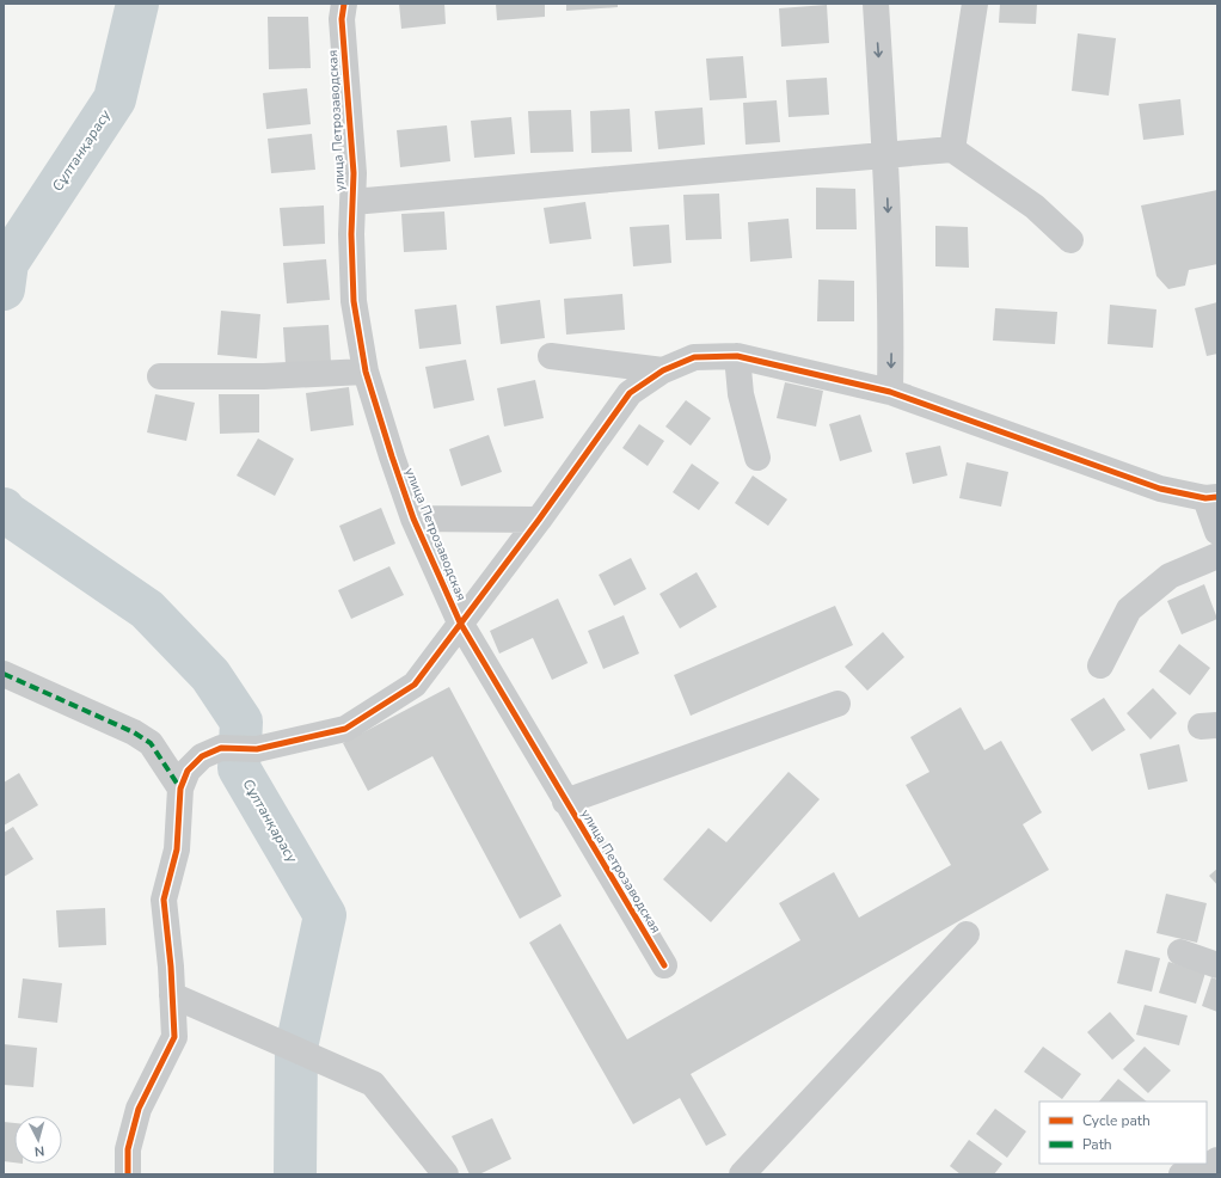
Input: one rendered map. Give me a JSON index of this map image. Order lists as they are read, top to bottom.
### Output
{
  "streets": {
    "street": ["улица Петрозаводская"]
  },
  "water": ["Сұлтанқарасу"],
  "legend": ["Cycle path", "Path"],
  "north": "bottom"
}
